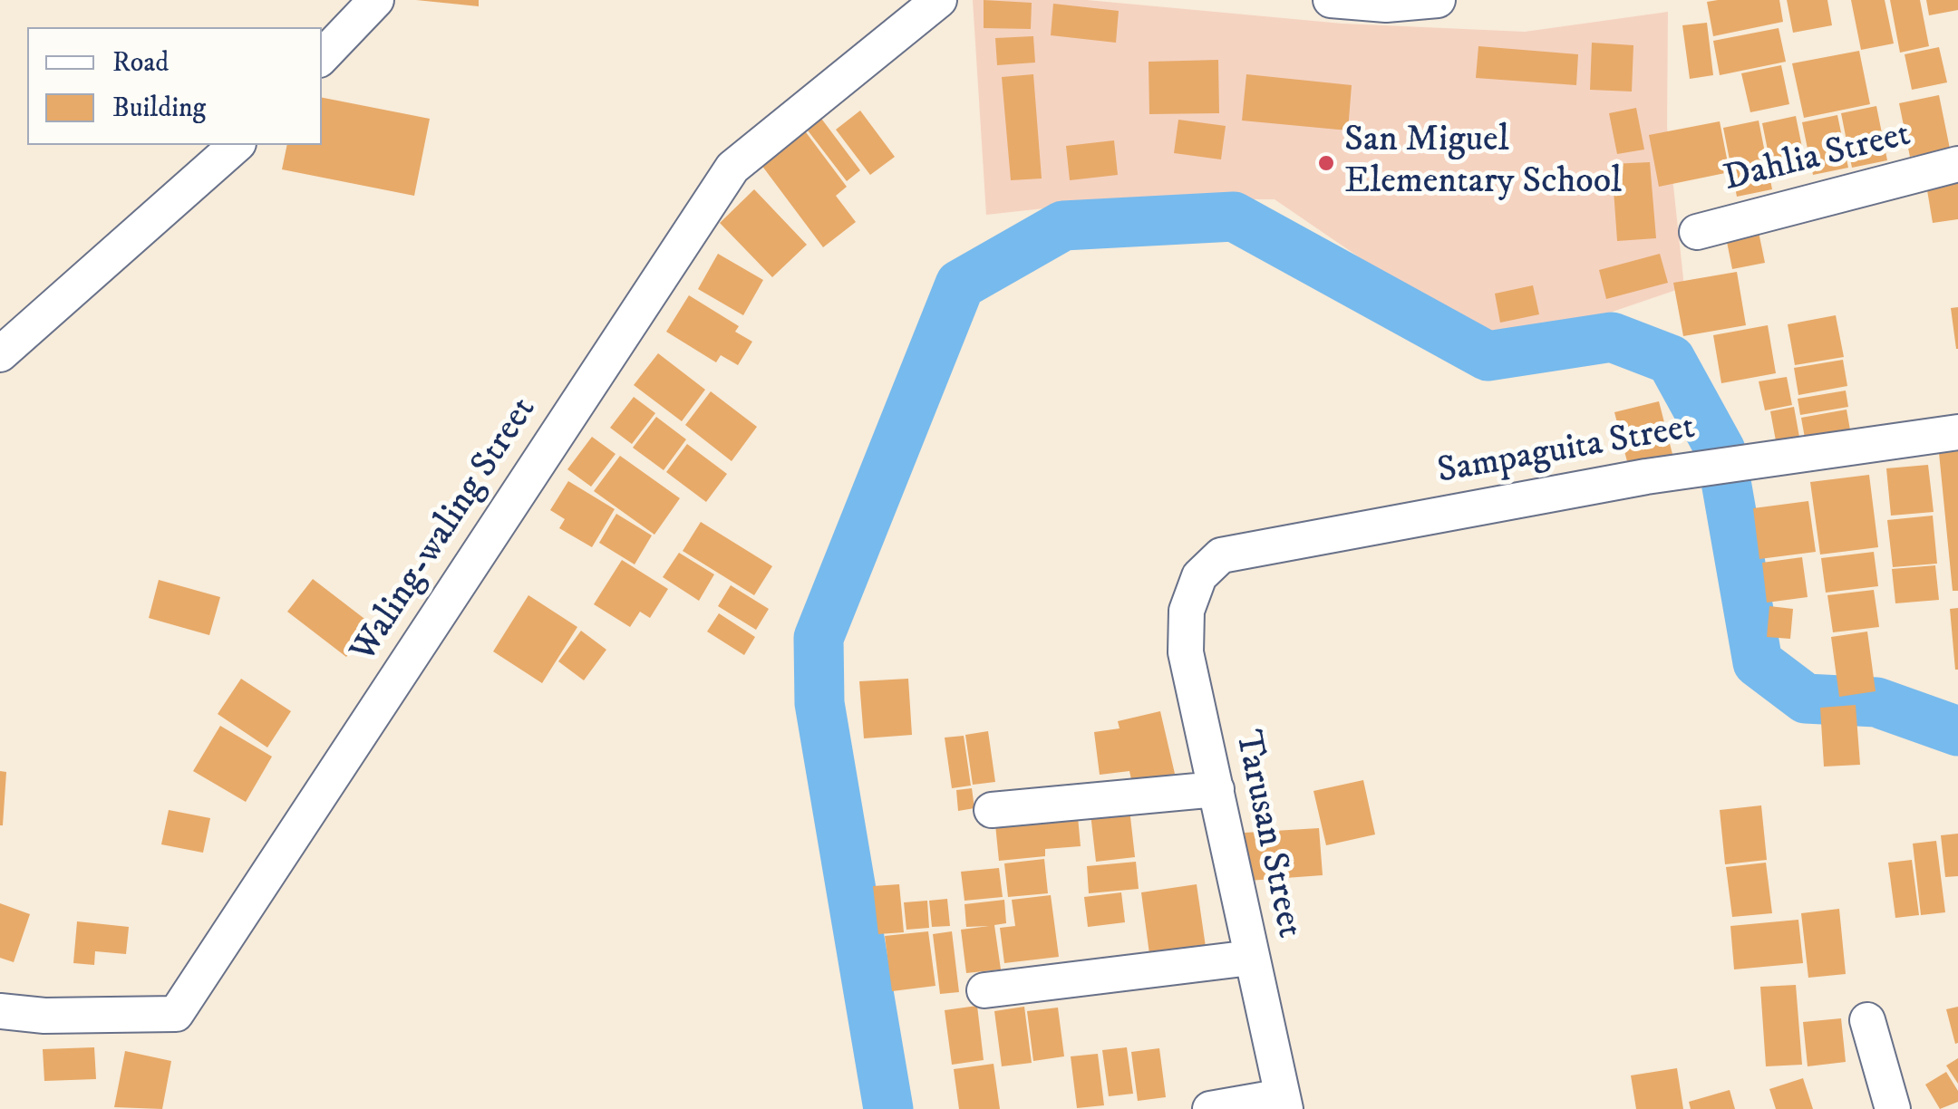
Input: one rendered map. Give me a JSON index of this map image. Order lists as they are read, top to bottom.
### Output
{
  "streets": {
    "street": [
      "Dahlia Street",
      "Sampaguita Street",
      "Waling-waling Street",
      "Tarusan Street"
    ]
  },
  "crossings": [
    ["Sampaguita Street", "Tarusan Street"]
  ],
  "places": ["San Miguel Elementary School"],
  "legend": ["Road", "Building"]
}
